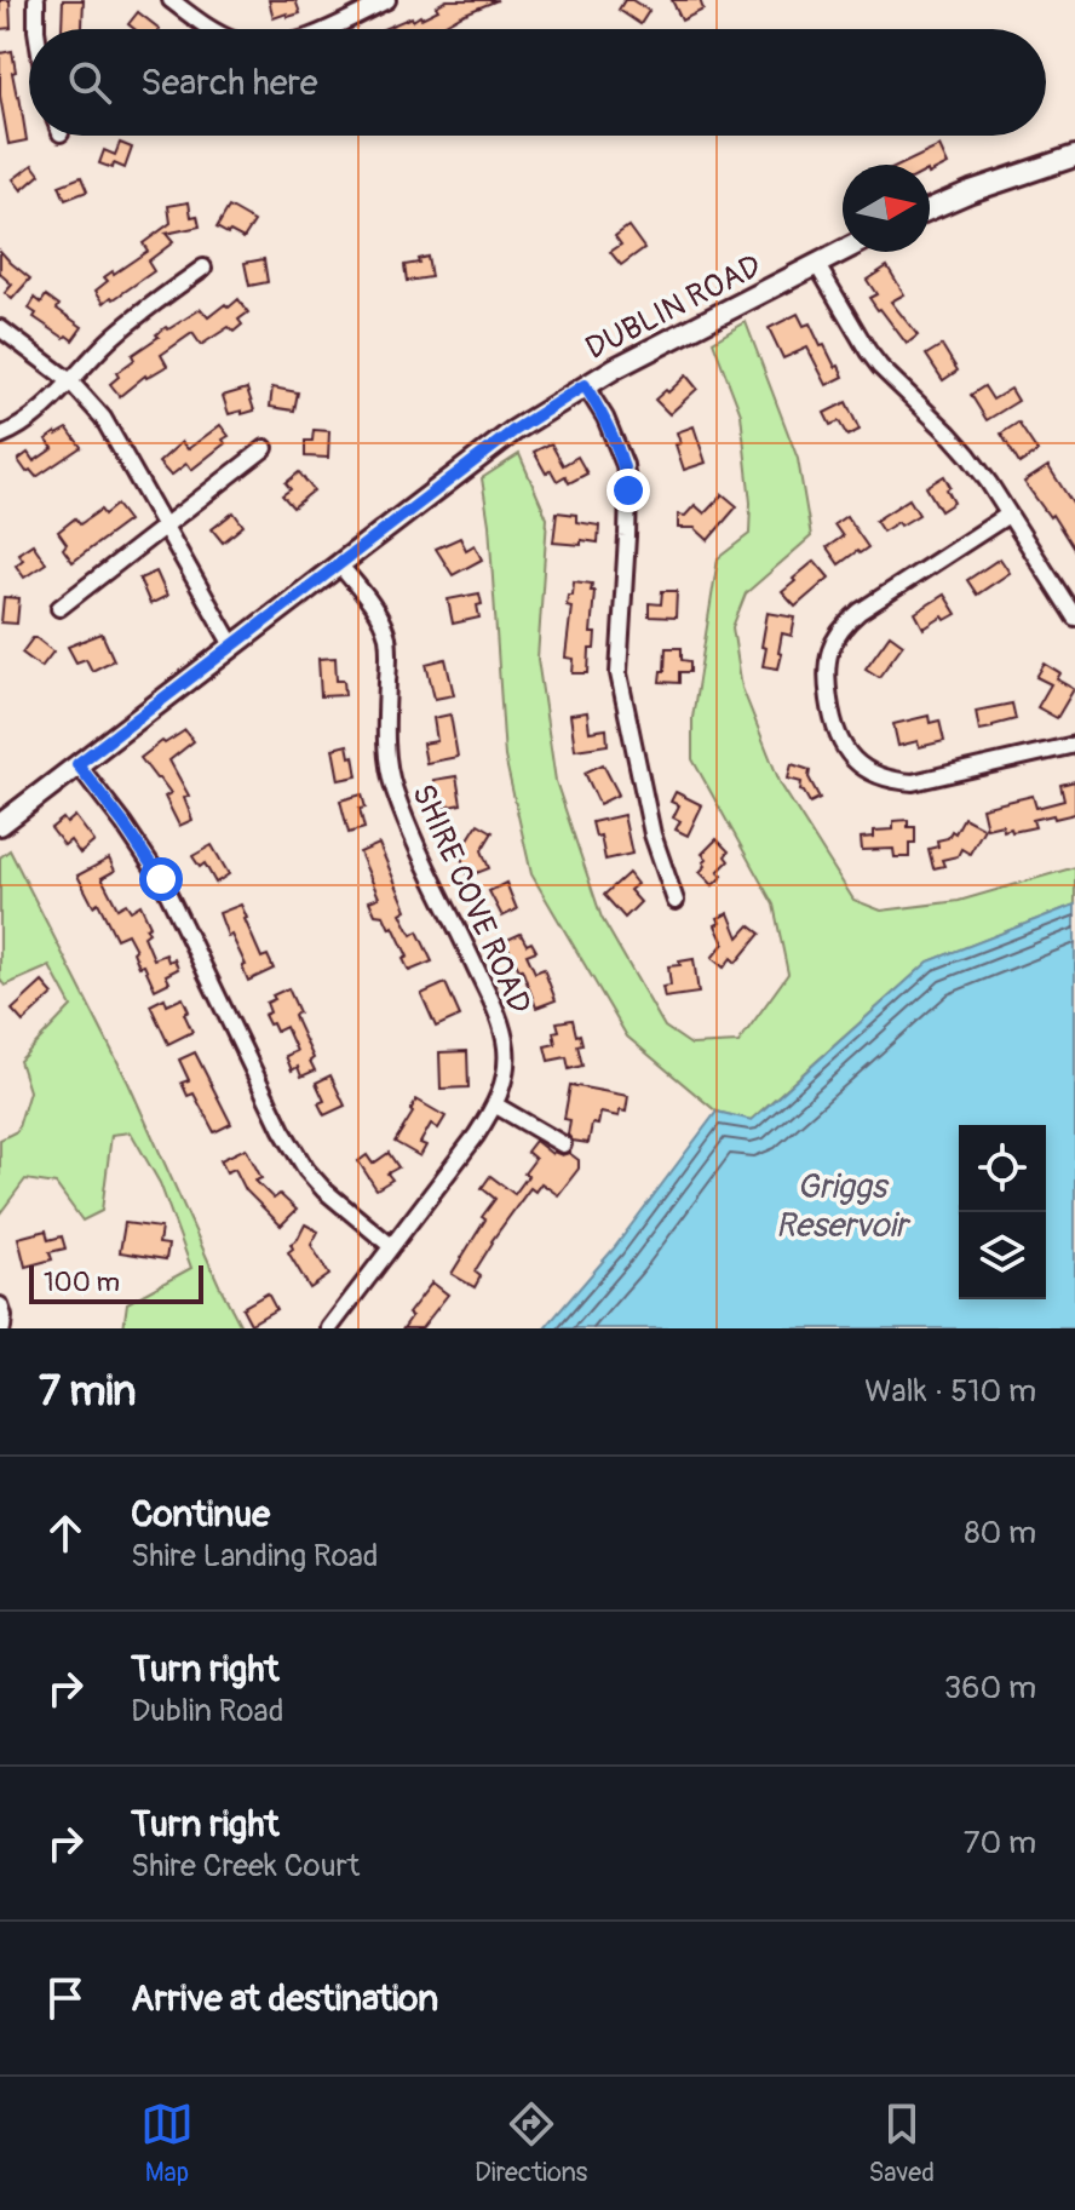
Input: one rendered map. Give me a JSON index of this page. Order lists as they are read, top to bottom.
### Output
{
  "streets": {
    "main road": ["DUBLIN ROAD"],
    "street": ["SHIRE COVE ROAD"]
  },
  "crossings": [
    ["DUBLIN ROAD", "SHIRE COVE ROAD"]
  ],
  "water": ["Griggs Reservoir"],
  "scale_bar": "100 m",
  "north": "right",
  "page": {
    "search": "Search here",
    "scale": "100 m",
    "heading": ["7 min", "Walk · 510 m"],
    "list": [
      ["Continue", "Shire Landing Road", "80 m"],
      ["Turn right", "Dublin Road", "360 m"],
      ["Turn right", "Shire Creek Court", "70 m"],
      "Arrive at destination"
    ],
    "nav": ["Map", "Directions", "Saved"]
  }
}
